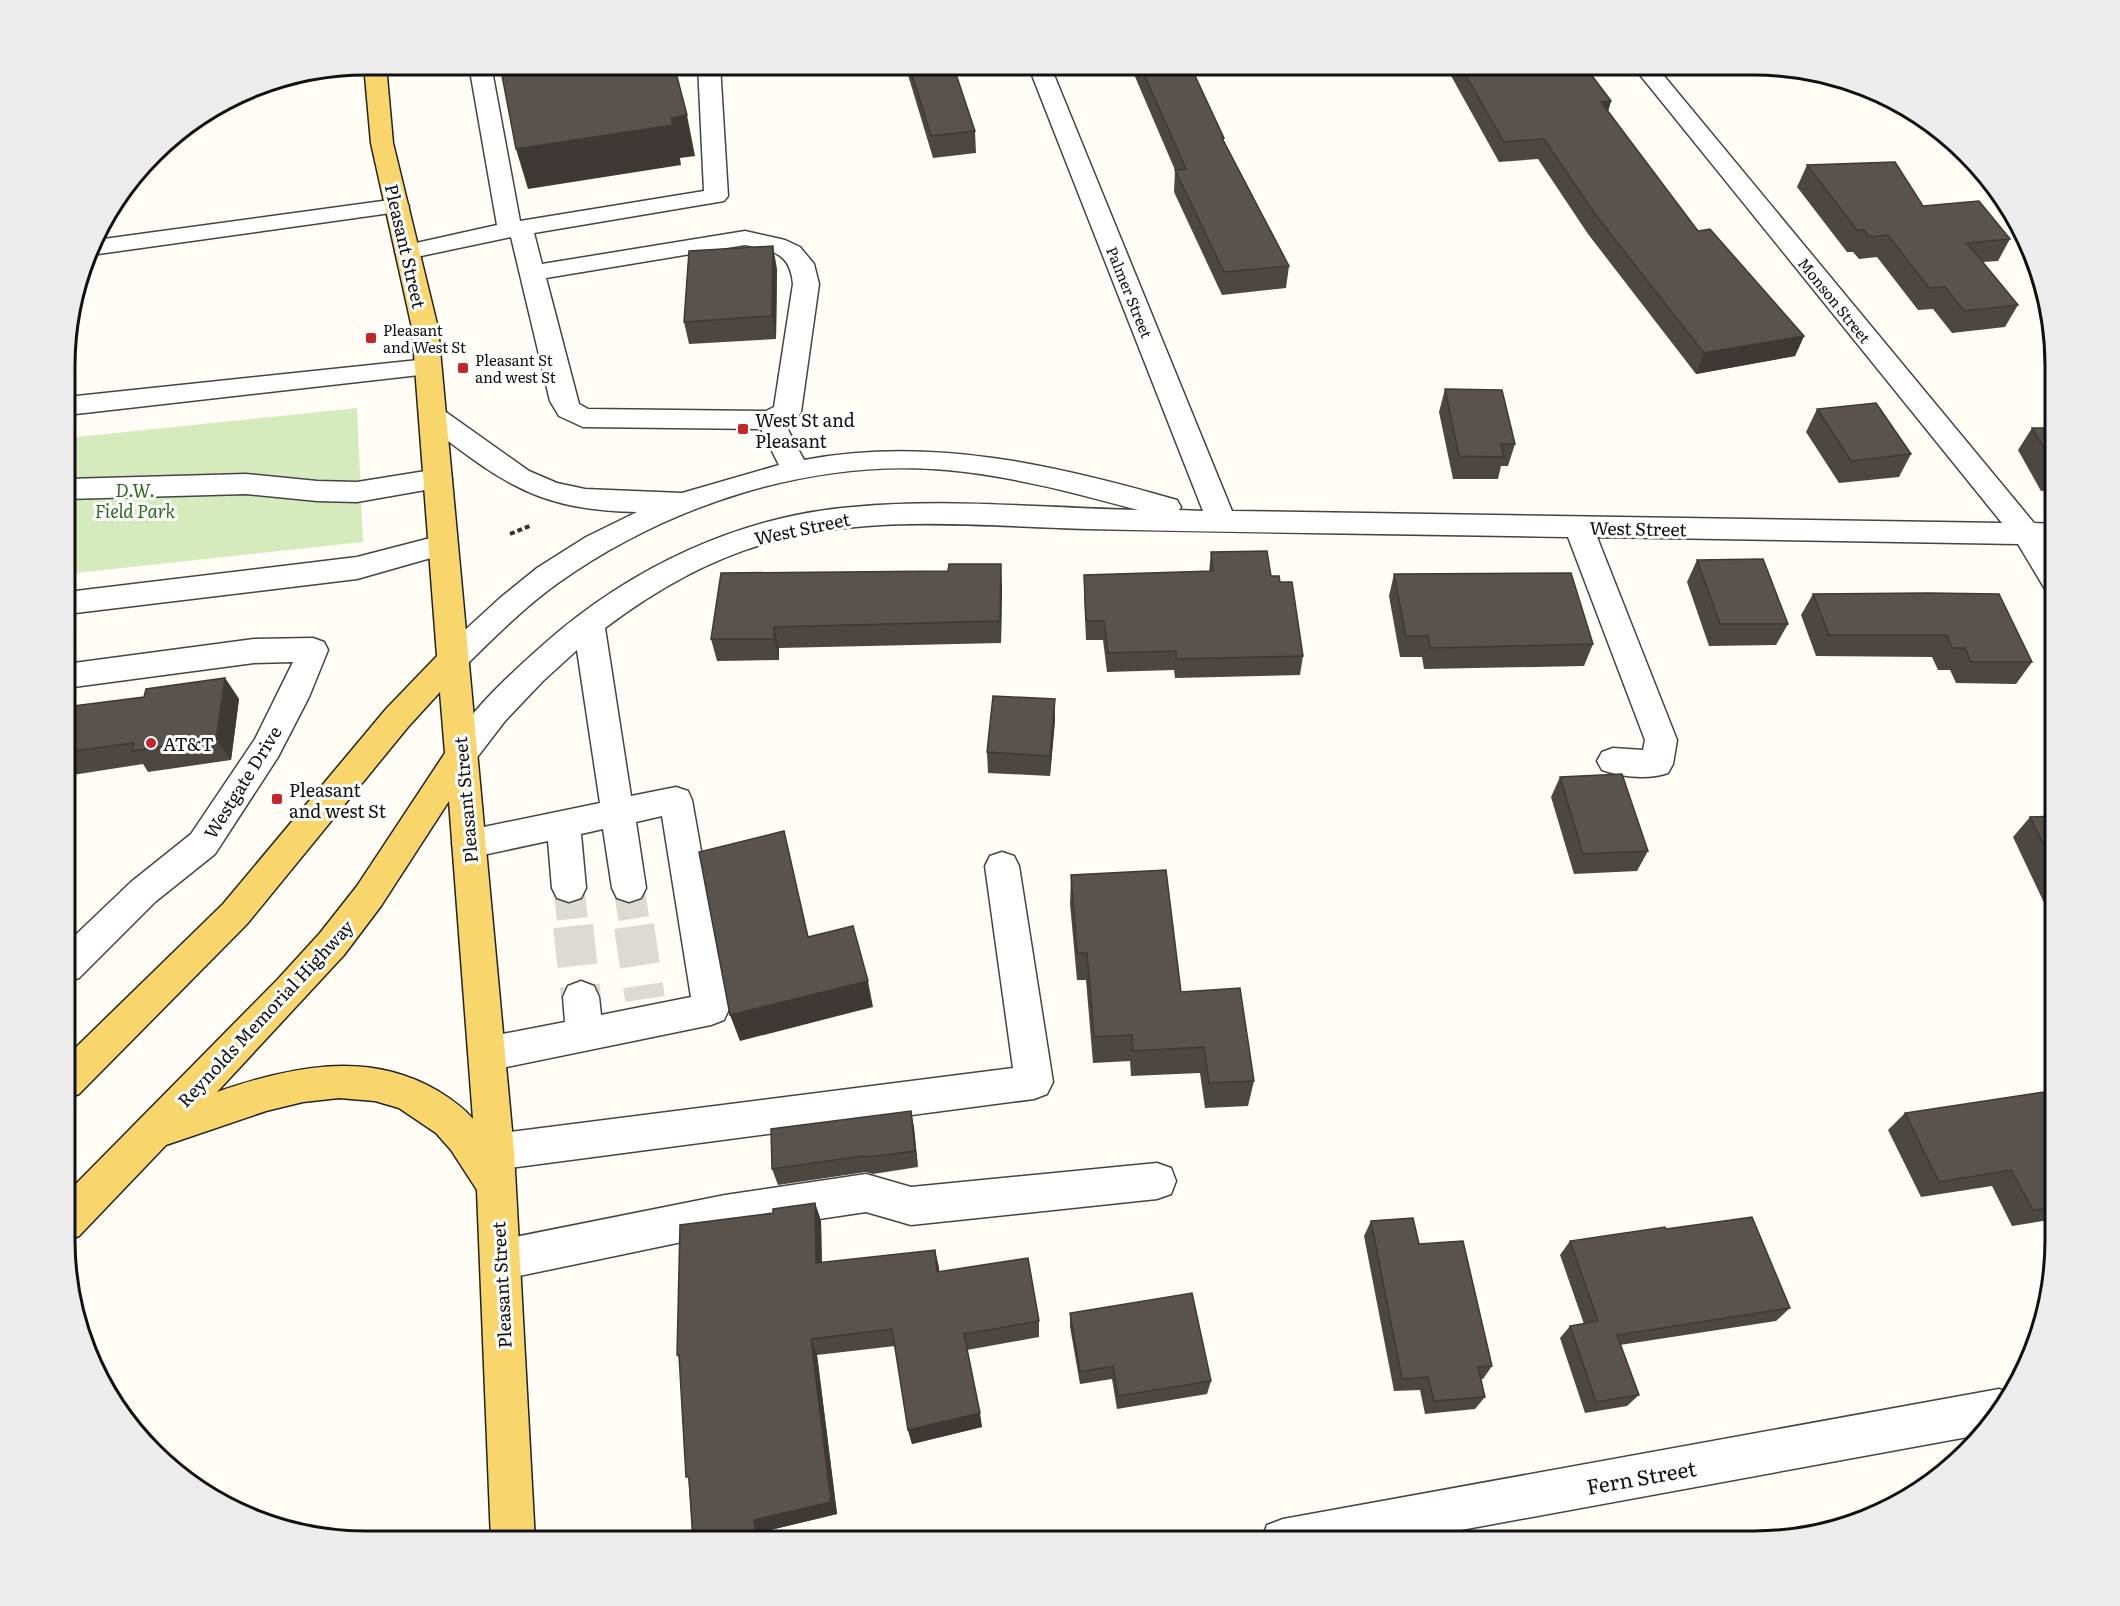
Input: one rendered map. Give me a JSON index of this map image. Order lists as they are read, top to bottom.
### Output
{
  "streets": {
    "main road": ["Pleasant Street", "Reynolds Memorial Highway"],
    "street": [
      "Palmer Street",
      "Monson Street",
      "West Street",
      "Westgate Drive",
      "Fern Street"
    ]
  },
  "crossings": [
    ["Pleasant Street", "West Street"],
    ["Pleasant Street", "Reynolds Memorial Highway"],
    ["Palmer Street", "West Street"],
    ["Monson Street", "West Street"],
    ["West Street", "Reynolds Memorial Highway"]
  ],
  "parks": ["D.W. Field Park"],
  "places": {
    "transit": [
      "Pleasant and West St",
      "Pleasant St and west St",
      "West St and Pleasant",
      "Pleasant and west St"
    ],
    "other": ["AT&T"]
  }
}
